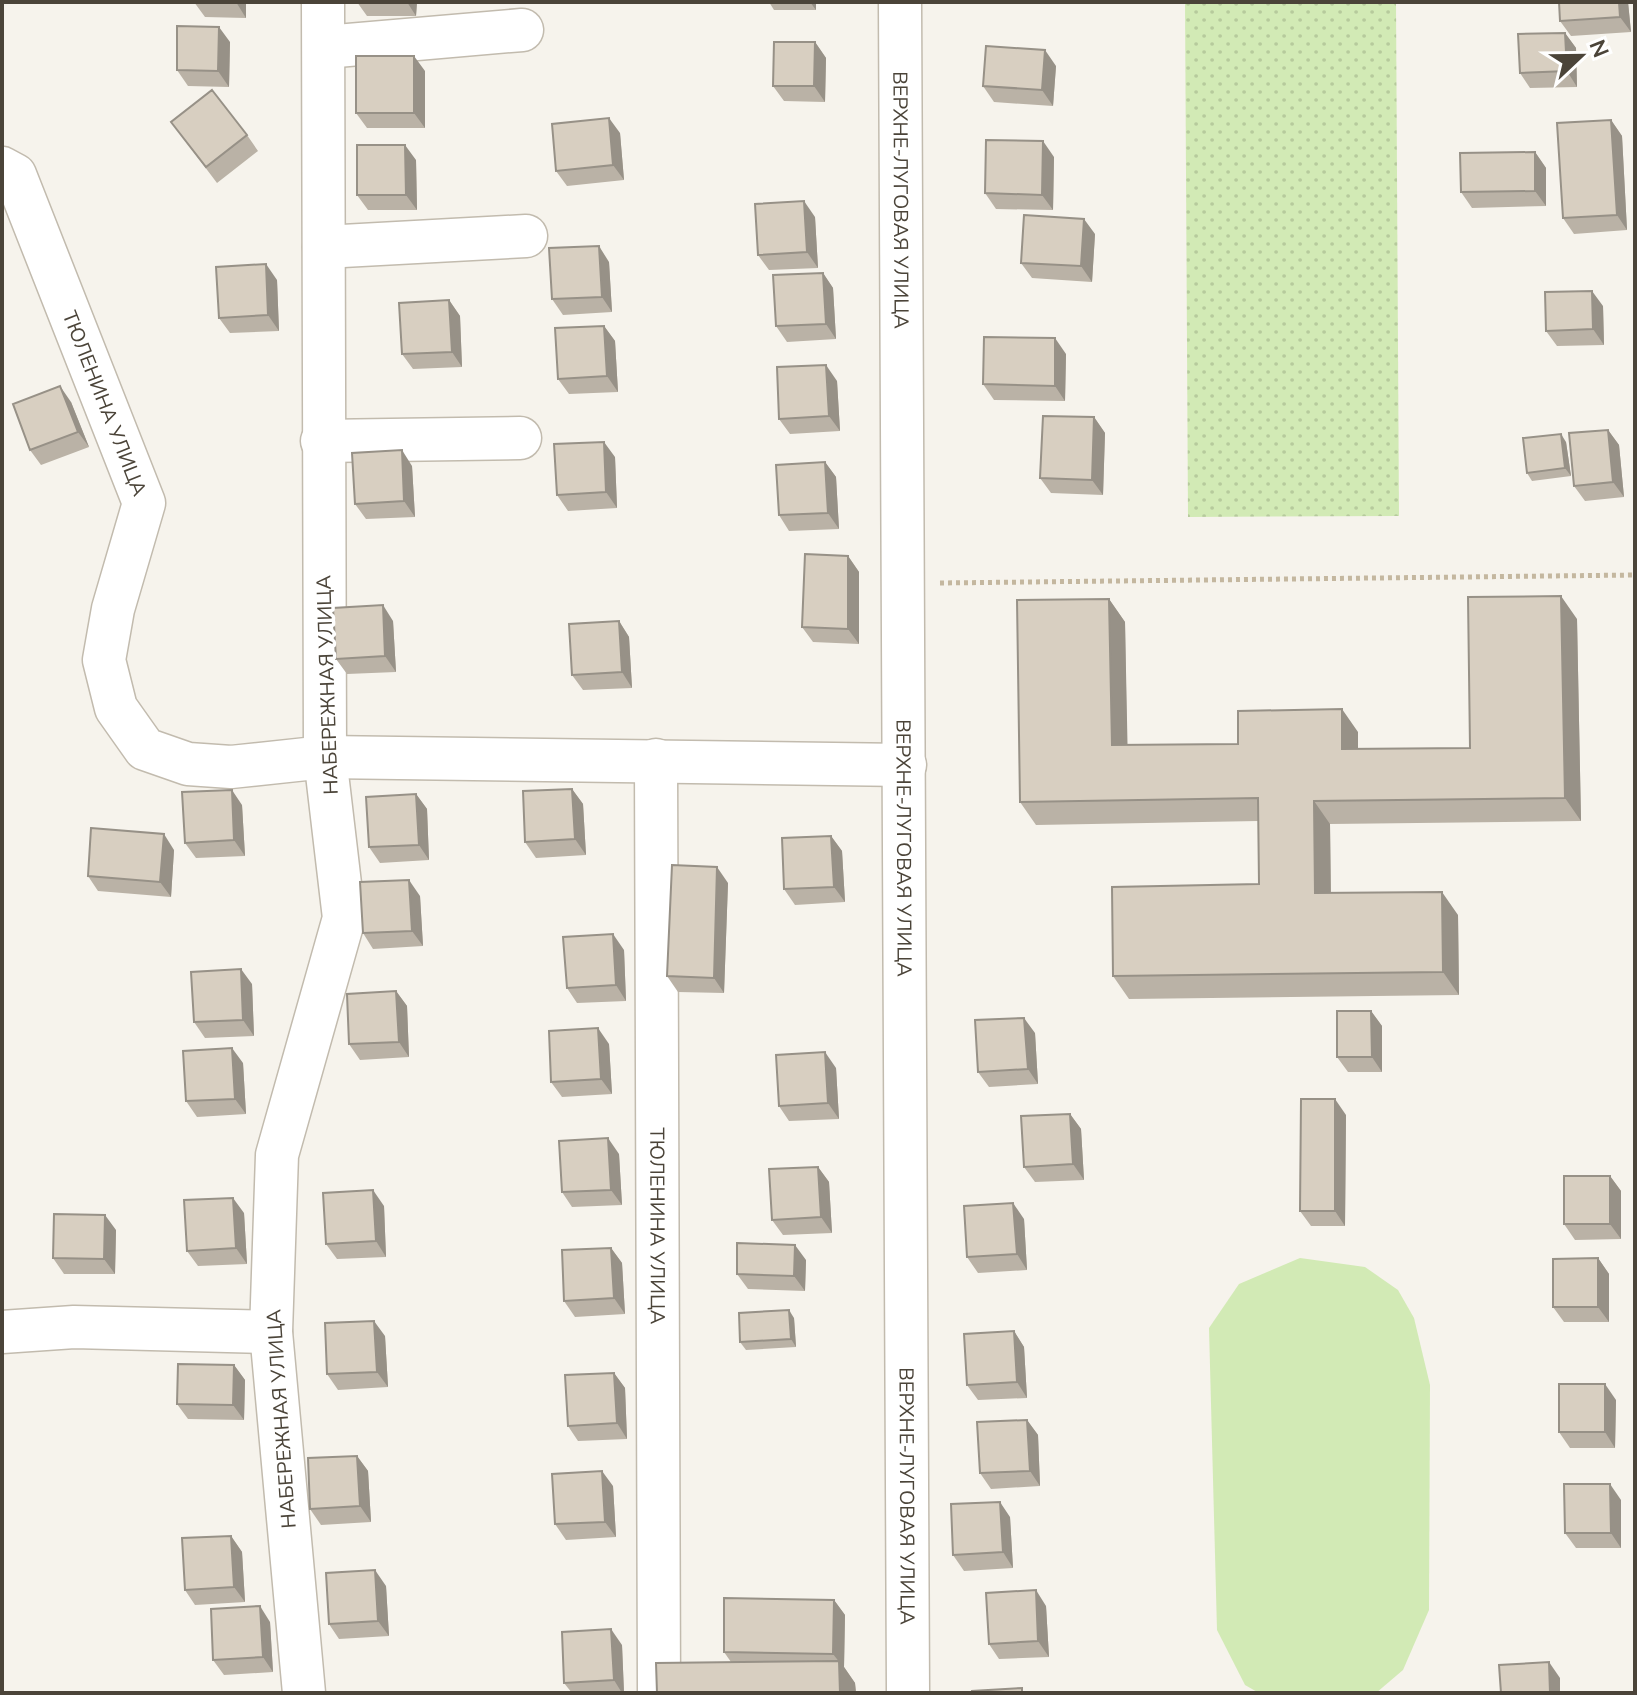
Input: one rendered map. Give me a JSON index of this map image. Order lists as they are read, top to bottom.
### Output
{
  "streets": {
    "street": ["ВЕРХНЕ-ЛУГОВАЯ УЛИЦА", "ТЮЛЕНИНА УЛИЦА", "НАБЕРЕЖНАЯ УЛИЦА"]
  },
  "crossings": [
    ["ВЕРХНЕ-ЛУГОВАЯ УЛИЦА", "ТЮЛЕНИНА УЛИЦА"],
    ["ТЮЛЕНИНА УЛИЦА", "НАБЕРЕЖНАЯ УЛИЦА"]
  ],
  "north": "right"
}
